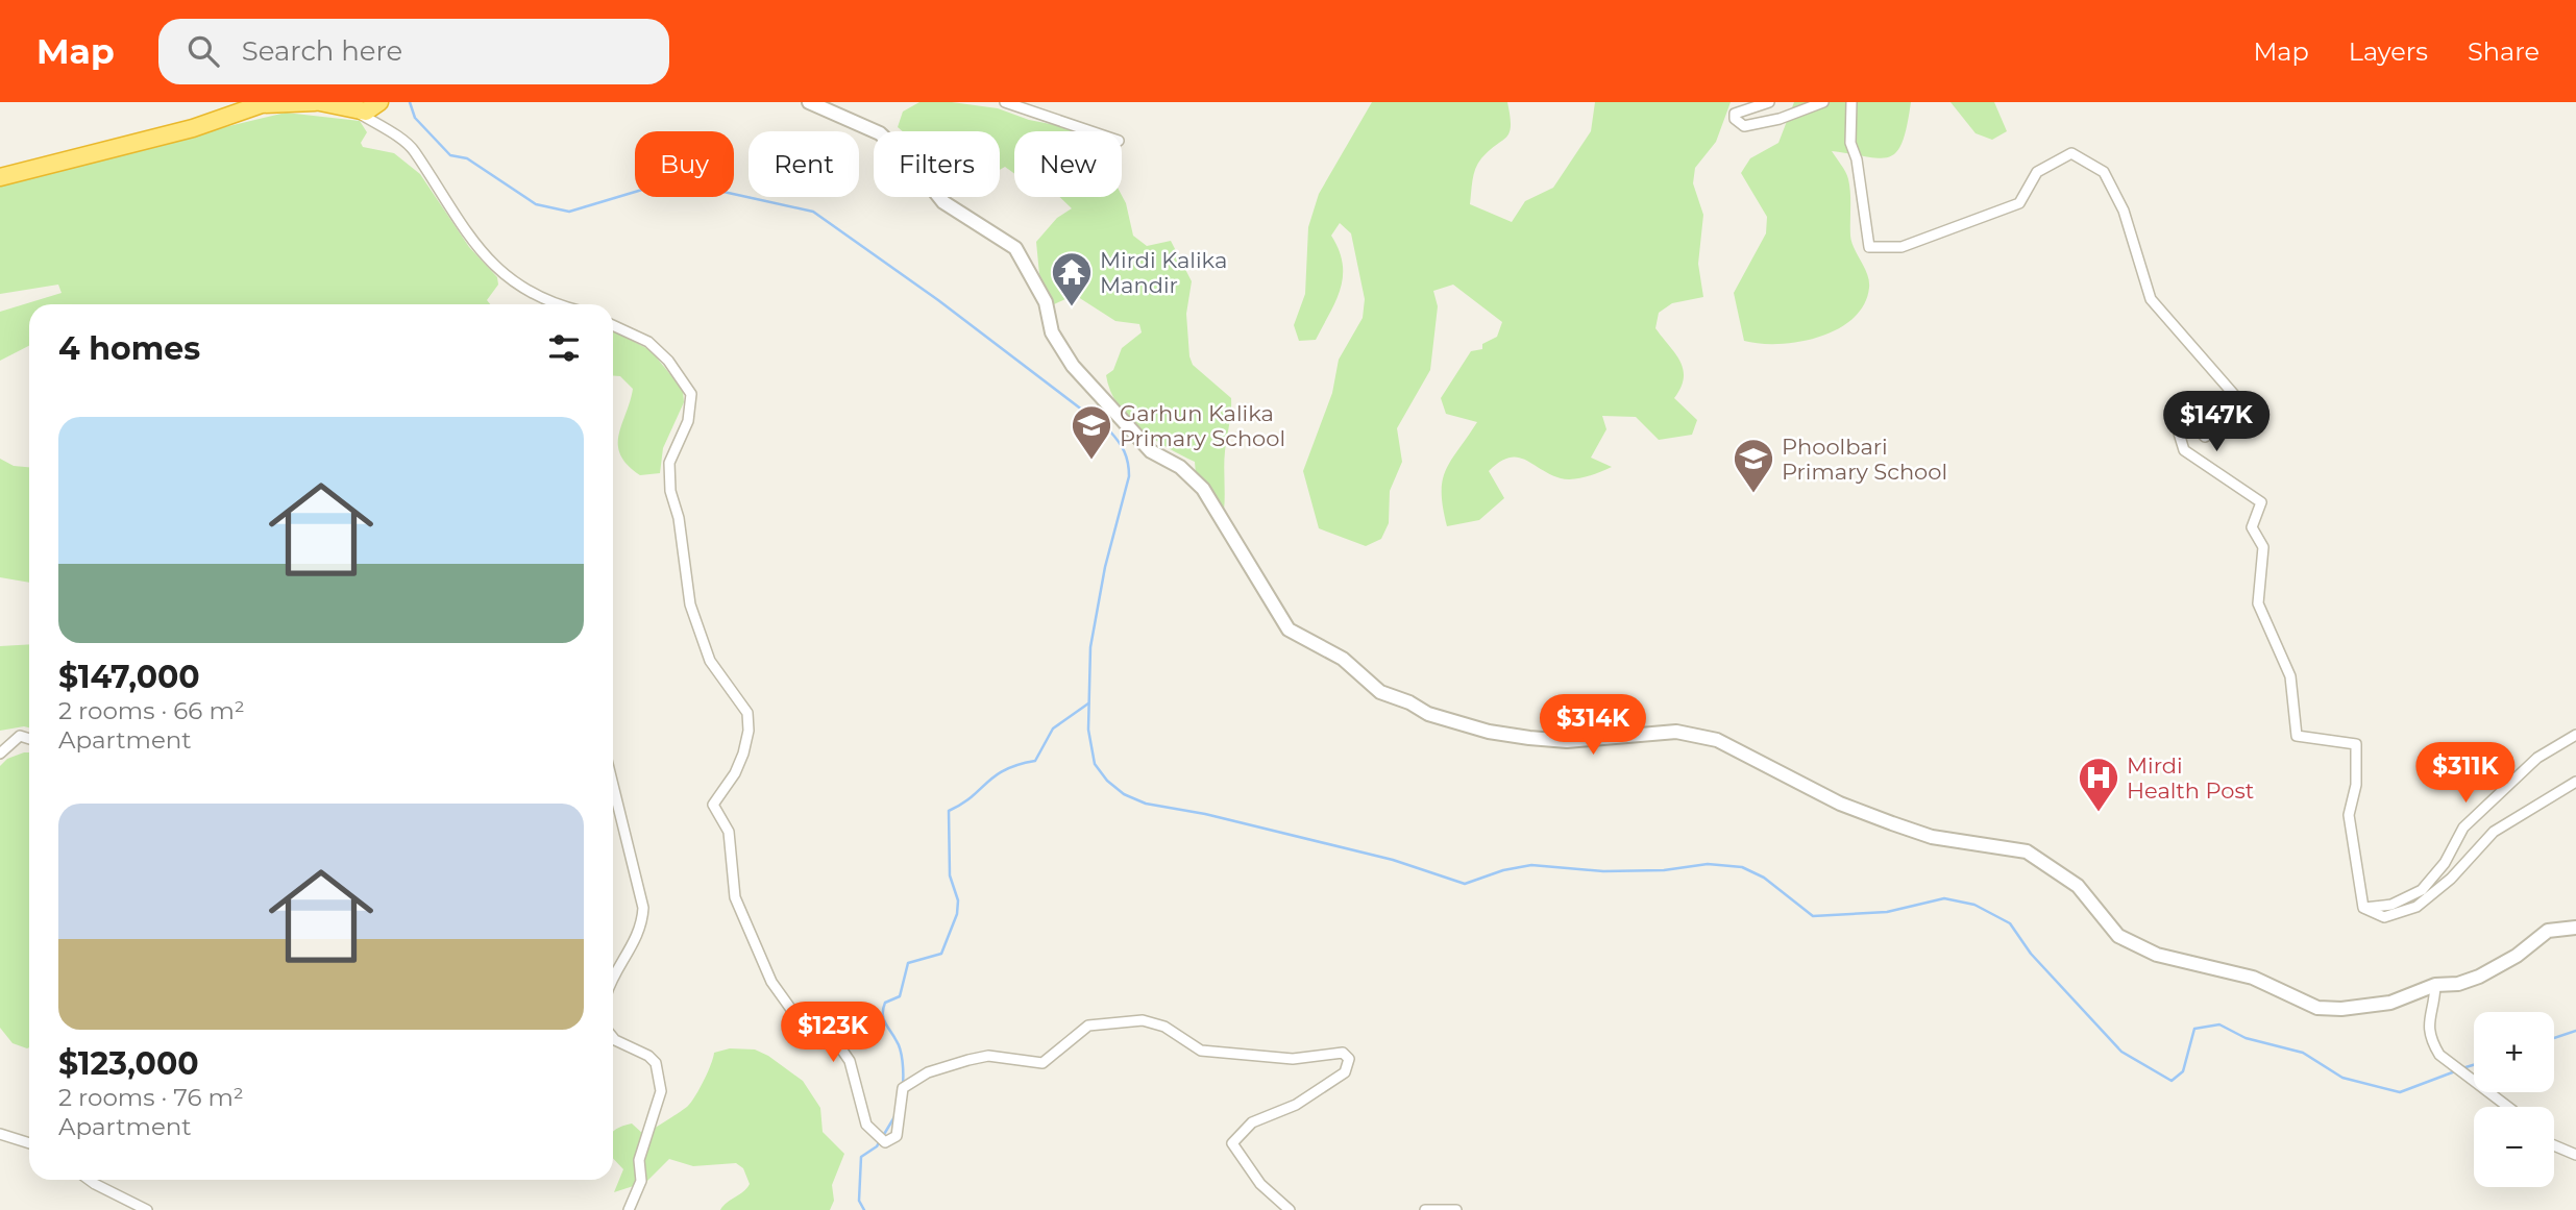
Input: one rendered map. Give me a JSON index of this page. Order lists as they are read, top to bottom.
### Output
{
  "places": {
    "temple": ["Mirdi Kalika Mandir"],
    "school or university": ["Garhun Kalika Primary School", "Phoolbari Primary School"],
    "hospital": ["Mirdi Health Post"]
  },
  "page": {
    "header": "Map",
    "search": "Search here",
    "nav": ["Map", "Layers", "Share"],
    "chip": [
      "Buy",
      "Rent",
      "Filters",
      "New"
    ],
    "heading": "4 homes",
    "price": [
      "$147K",
      "$314K",
      "$311K",
      "$123K"
    ],
    "list": [
      {
        "name": "$147,000",
        "note": "2 rooms · 66 m² · Apartment"
      },
      {
        "name": "$123,000",
        "note": "2 rooms · 76 m² · Apartment"
      }
    ],
    "map_buttons": ["+", "−"]
  }
}
